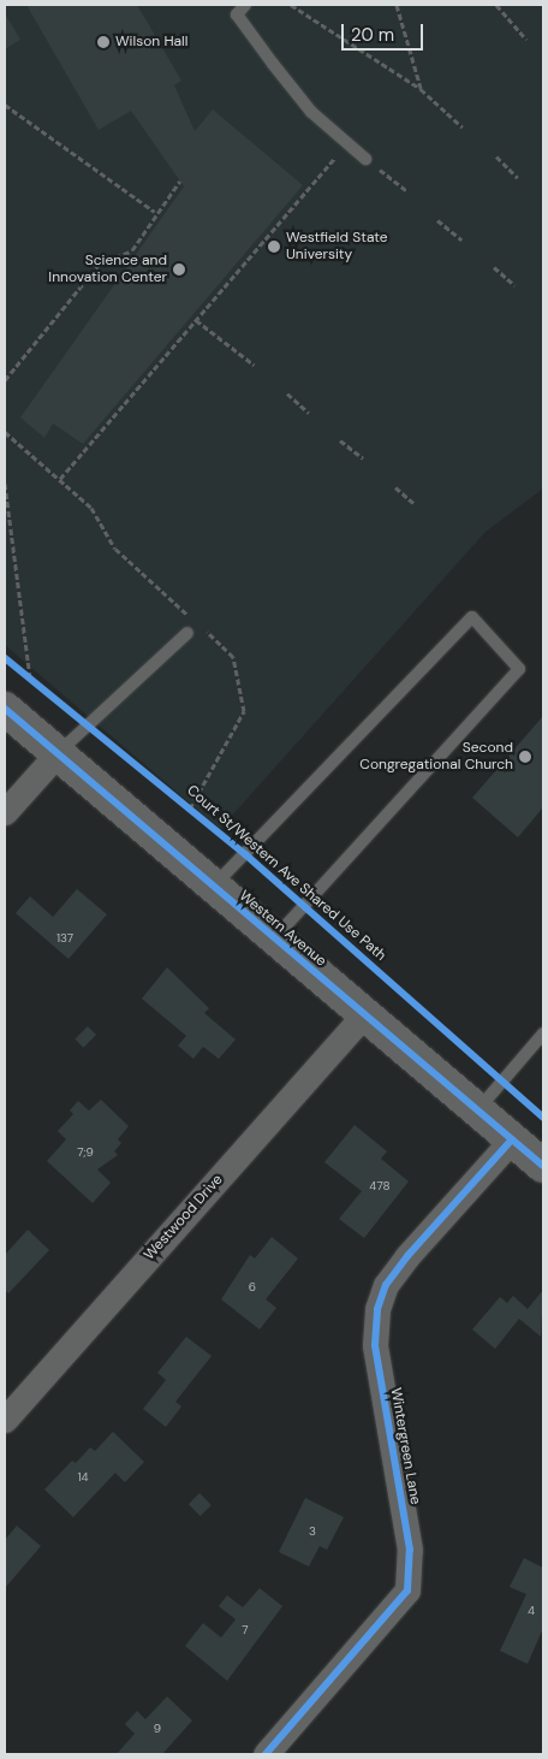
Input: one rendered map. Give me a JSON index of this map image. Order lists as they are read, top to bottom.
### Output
{
  "streets": {
    "main road": ["Western Avenue"],
    "street": ["Westwood Drive", "Wintergreen Lane"],
    "cycle path": ["Court St/Western Ave Shared Use Path"]
  },
  "crossings": [
    ["Western Avenue", "Westwood Drive"],
    ["Western Avenue", "Wintergreen Lane"]
  ],
  "places": [
    "Wilson Hall",
    "Westfield State University",
    "Science and Innovation Center",
    "Second Congregational Church"
  ],
  "house_numbers": [
    "137",
    "7;9",
    "478",
    "6",
    "14",
    "3",
    "4",
    "7",
    "9"
  ],
  "scale_bar": "20 m"
}
